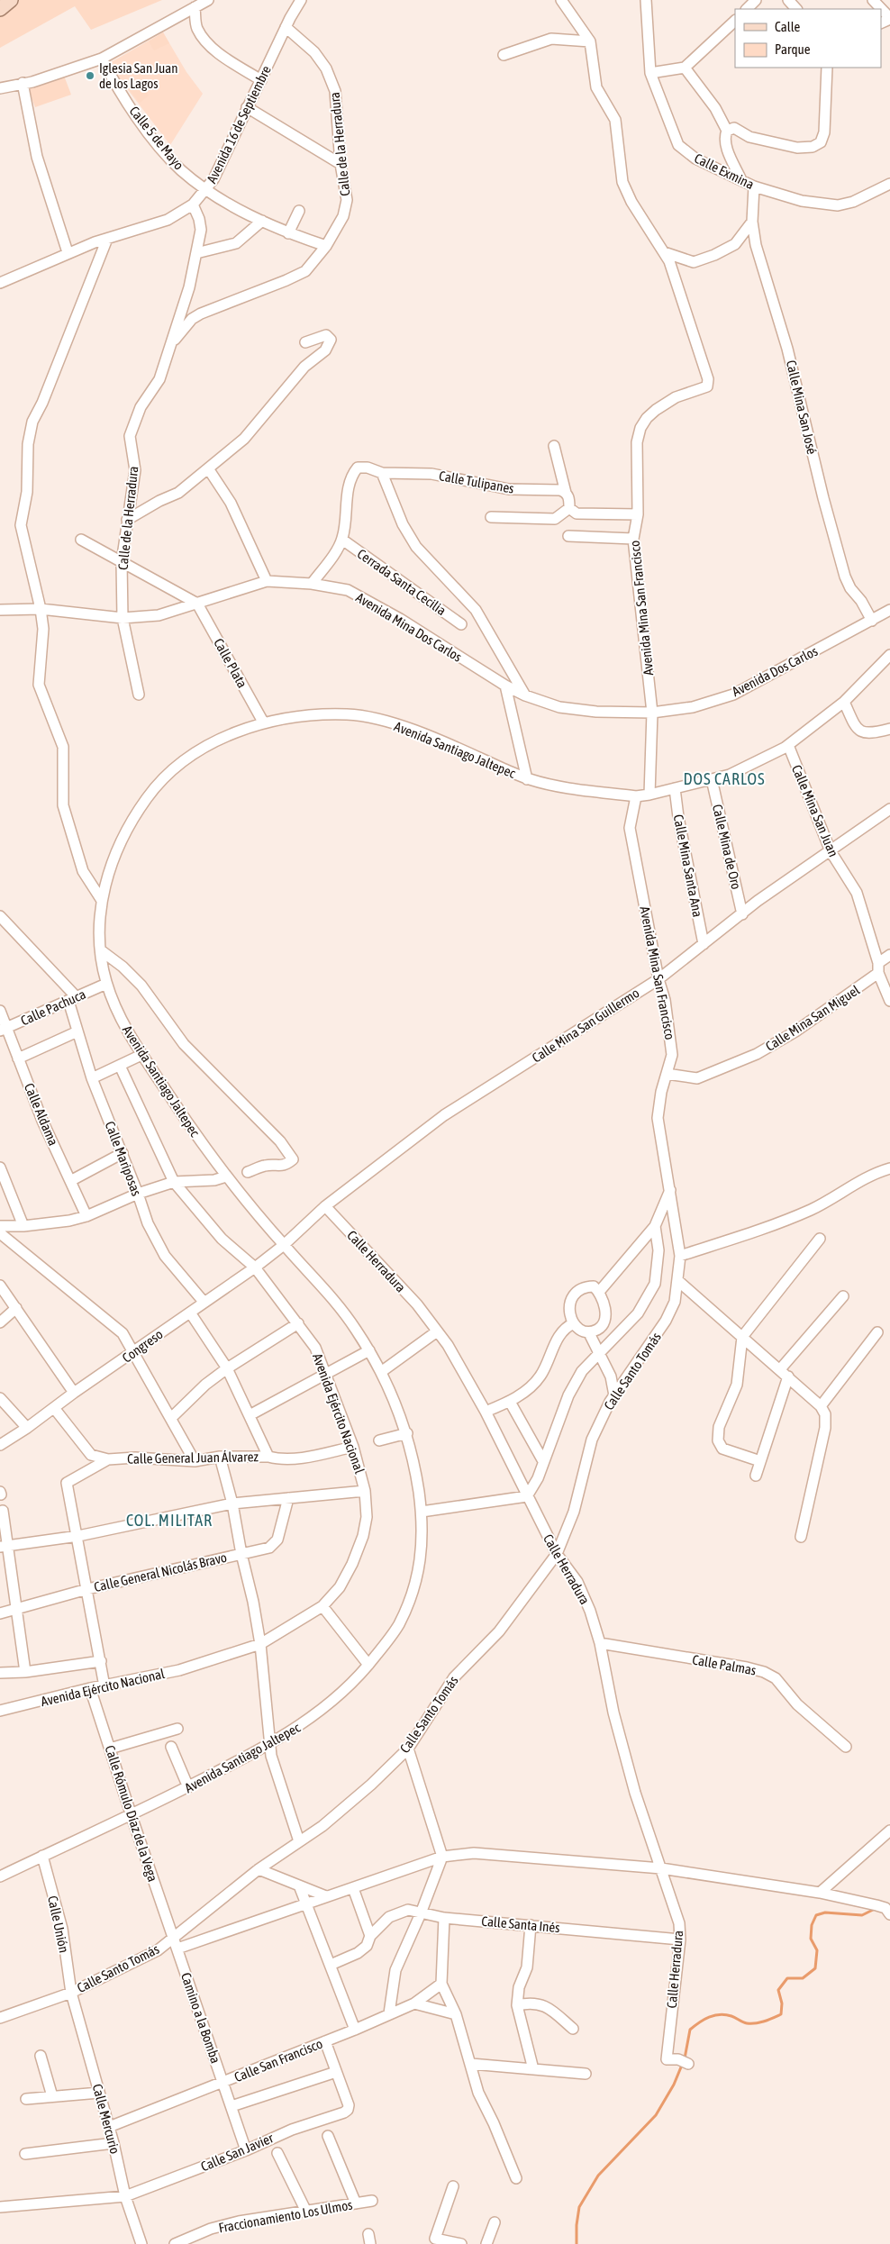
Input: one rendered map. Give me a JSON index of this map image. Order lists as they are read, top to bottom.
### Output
{
  "streets": {
    "street": [
      "Avenida 16 de Septiembre",
      "Calle 5 de Mayo",
      "Calle de la Herradura",
      "Calle Exmina",
      "Calle Mina San José",
      "Calle Tulipanes",
      "Cerrada Santa Cecilia",
      "Avenida Mina San Francisco",
      "Avenida Mina Dos Carlos",
      "Calle Plata",
      "Avenida Dos Carlos",
      "Avenida Santiago Jaltepec",
      "Calle Mina San Juan",
      "Calle Mina de Oro",
      "Calle Mina Santa Ana",
      "Calle Pachuca",
      "Calle Mina San Miguel",
      "Calle Mina San Guillermo",
      "Calle Aldama",
      "Calle Mariposas",
      "Calle Herradura",
      "Congreso",
      "Calle Santo Tomás",
      "Avenida Ejército Nacional",
      "Calle General Juan Álvarez",
      "Calle General Nicolás Bravo",
      "Calle Palmas",
      "Calle Rómulo Díaz de la Vega",
      "Calle Unión",
      "Calle Santa Inés",
      "Camino a la Bomba",
      "Calle San Francisco",
      "Calle Mercurio",
      "Calle San Javier",
      "Fraccionamiento Los Ulmos"
    ]
  },
  "crossings": [
    ["Avenida 16 de Septiembre", "Calle 5 de Mayo"],
    ["Avenida 16 de Septiembre", "Calle de la Herradura"],
    ["Calle 5 de Mayo", "Calle de la Herradura"],
    ["Calle de la Herradura", "Avenida Mina Dos Carlos"],
    ["Calle Exmina", "Calle Mina San José"],
    ["Calle Mina San José", "Avenida Dos Carlos"],
    ["Calle Tulipanes", "Cerrada Santa Cecilia"],
    ["Avenida Mina San Francisco", "Avenida Mina Dos Carlos"],
    ["Avenida Mina San Francisco", "Avenida Dos Carlos"],
    ["Avenida Mina San Francisco", "Avenida Santiago Jaltepec"],
    ["Avenida Mina San Francisco", "Calle Mina San Miguel"],
    ["Avenida Mina San Francisco", "Calle Mina San Guillermo"],
    ["Avenida Mina San Francisco", "Calle Santo Tomás"],
    ["Avenida Mina Dos Carlos", "Calle Plata"],
    ["Avenida Mina Dos Carlos", "Avenida Dos Carlos"],
    ["Calle Plata", "Avenida Santiago Jaltepec"],
    ["Avenida Santiago Jaltepec", "Calle Mina San Juan"],
    ["Avenida Santiago Jaltepec", "Calle Mina de Oro"],
    ["Avenida Santiago Jaltepec", "Calle Mina Santa Ana"],
    ["Avenida Santiago Jaltepec", "Calle Pachuca"],
    ["Avenida Santiago Jaltepec", "Calle Mina San Guillermo"],
    ["Avenida Santiago Jaltepec", "Congreso"],
    ["Avenida Santiago Jaltepec", "Calle Rómulo Díaz de la Vega"],
    ["Avenida Santiago Jaltepec", "Calle Unión"],
    ["Calle Mina San Juan", "Calle Mina San Miguel"],
    ["Calle Mina San Juan", "Calle Mina San Guillermo"],
    ["Calle Mina de Oro", "Calle Mina San Guillermo"],
    ["Calle Mina Santa Ana", "Calle Mina San Guillermo"],
    ["Calle Pachuca", "Calle Aldama"],
    ["Calle Pachuca", "Calle Mariposas"],
    ["Calle Mina San Guillermo", "Calle Herradura"],
    ["Calle Mina San Guillermo", "Congreso"],
    ["Calle Mariposas", "Congreso"],
    ["Calle Herradura", "Calle Santo Tomás"],
    ["Calle Herradura", "Calle Palmas"],
    ["Calle Herradura", "Calle Santa Inés"],
    ["Congreso", "Avenida Ejército Nacional"],
    ["Congreso", "Calle General Juan Álvarez"],
    ["Calle Santo Tomás", "Calle Rómulo Díaz de la Vega"],
    ["Calle Santo Tomás", "Calle Unión"],
    ["Calle Santo Tomás", "Camino a la Bomba"],
    ["Calle Santo Tomás", "Calle Mercurio"],
    ["Avenida Ejército Nacional", "Calle General Juan Álvarez"],
    ["Avenida Ejército Nacional", "Calle Rómulo Díaz de la Vega"],
    ["Calle Rómulo Díaz de la Vega", "Camino a la Bomba"],
    ["Calle Unión", "Calle Mercurio"],
    ["Camino a la Bomba", "Calle San Francisco"],
    ["Camino a la Bomba", "Calle San Javier"],
    ["Calle San Francisco", "Calle Mercurio"],
    ["Calle Mercurio", "Calle San Javier"]
  ],
  "districts": ["DOS CARLOS", "COL. MILITAR"],
  "places": ["Iglesia San Juan de los Lagos"],
  "legend": ["Calle", "Parque"]
}
